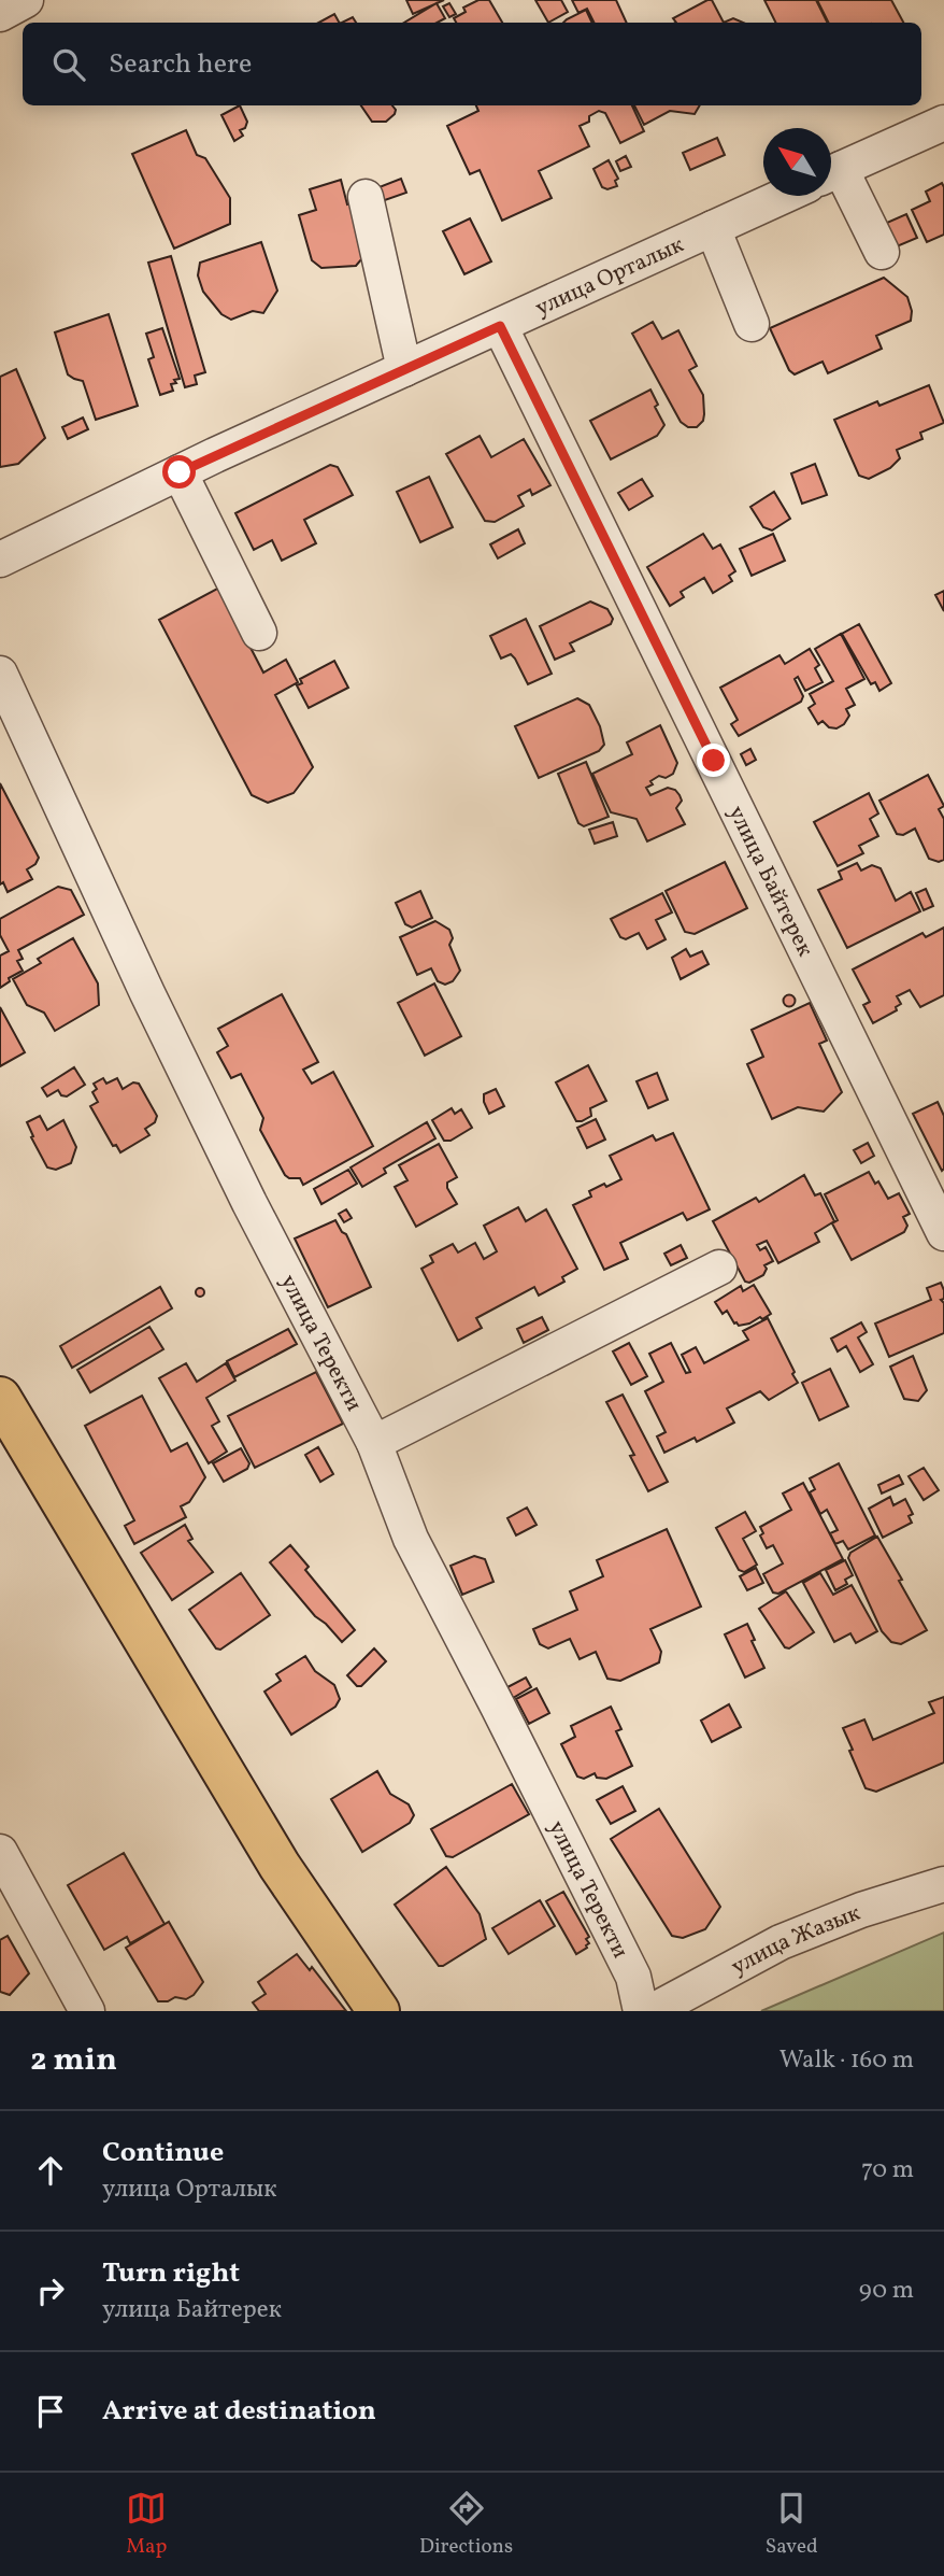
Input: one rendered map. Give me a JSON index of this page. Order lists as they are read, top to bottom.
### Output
{
  "streets": {
    "street": [
      "улица Орталык",
      "улица Байтерек",
      "улица Теректи",
      "улица Жазык"
    ]
  },
  "crossings": [
    ["улица Орталык", "улица Байтерек"]
  ],
  "north": "top left",
  "page": {
    "search": "Search here",
    "heading": ["2 min", "Walk · 160 m"],
    "list": [
      ["Continue", "улица Орталык", "70 m"],
      ["Turn right", "улица Байтерек", "90 m"],
      "Arrive at destination"
    ],
    "nav": ["Map", "Directions", "Saved"]
  }
}
